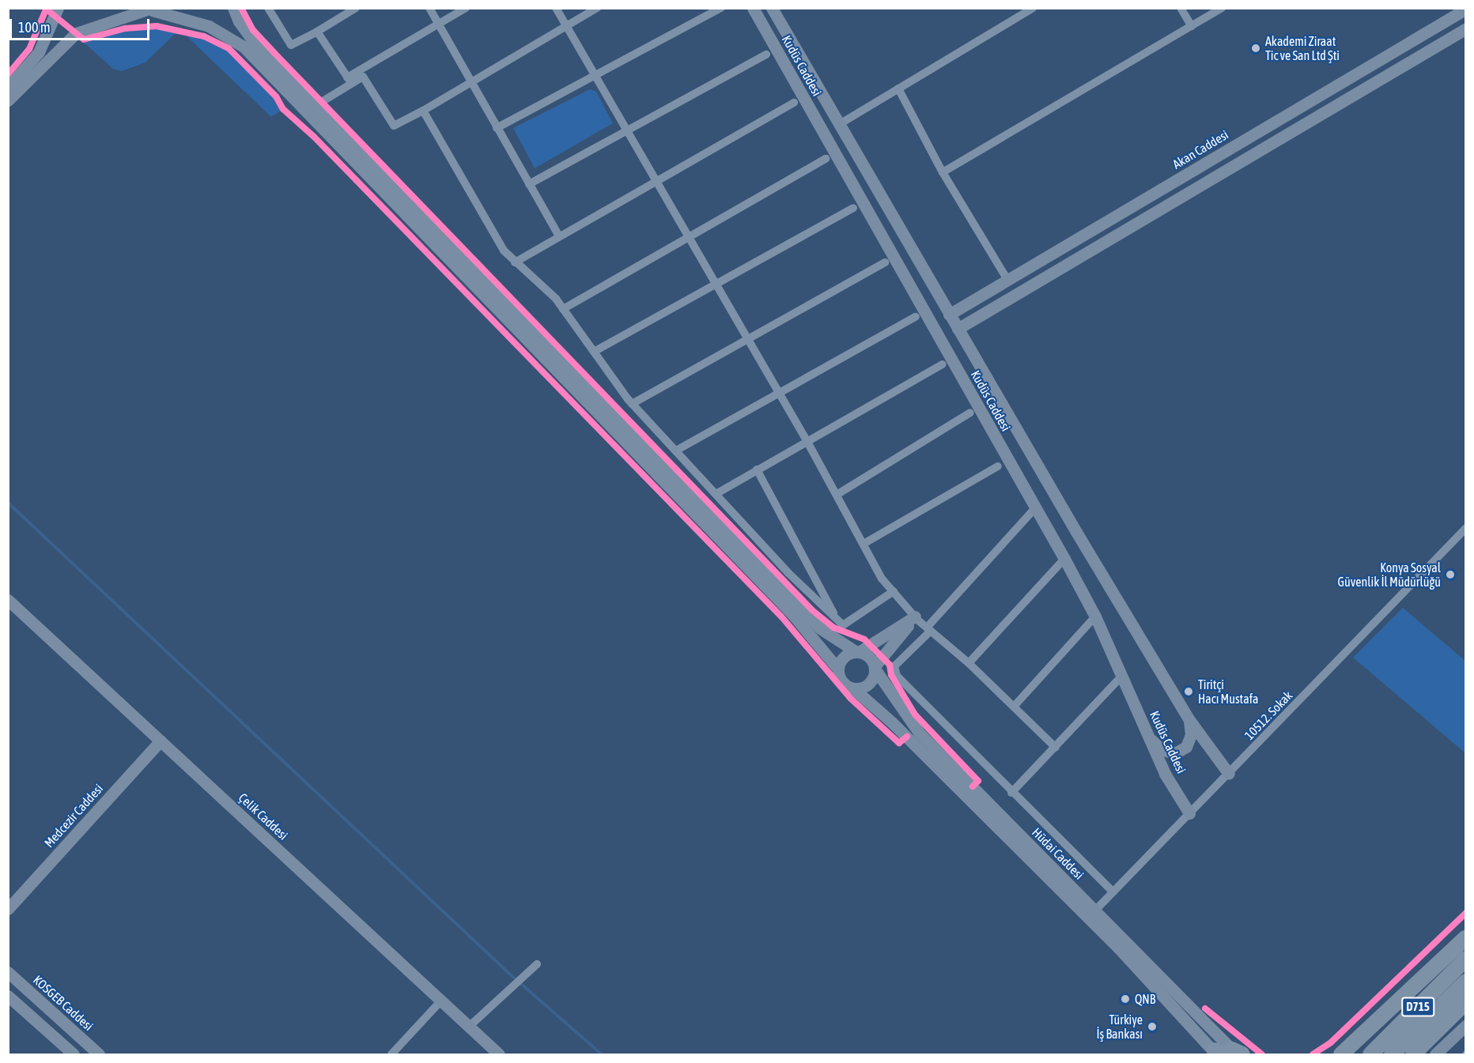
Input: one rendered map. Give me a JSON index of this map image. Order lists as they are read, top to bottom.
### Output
{
  "streets": {
    "highway": ["D715"],
    "street": [
      "Kudüs Caddesi",
      "Akan Caddesi",
      "10512. Sokak",
      "Medcezir Caddesi",
      "Çelik Caddesi",
      "Hüdai Caddesi",
      "KOSGEB Caddesi"
    ]
  },
  "crossings": [
    ["Kudüs Caddesi", "Akan Caddesi"],
    ["Kudüs Caddesi", "10512. Sokak"],
    ["10512. Sokak", "Hüdai Caddesi"],
    ["Medcezir Caddesi", "Çelik Caddesi"]
  ],
  "places": [
    "Akademi Ziraat Tic ve San Ltd Şti",
    "Konya Sosyal Güvenlik İl Müdürlüğü",
    "Tiritçi Hacı Mustafa",
    "QNB",
    "Türkiye İş Bankası"
  ],
  "scale_bar": "100 m"
}
